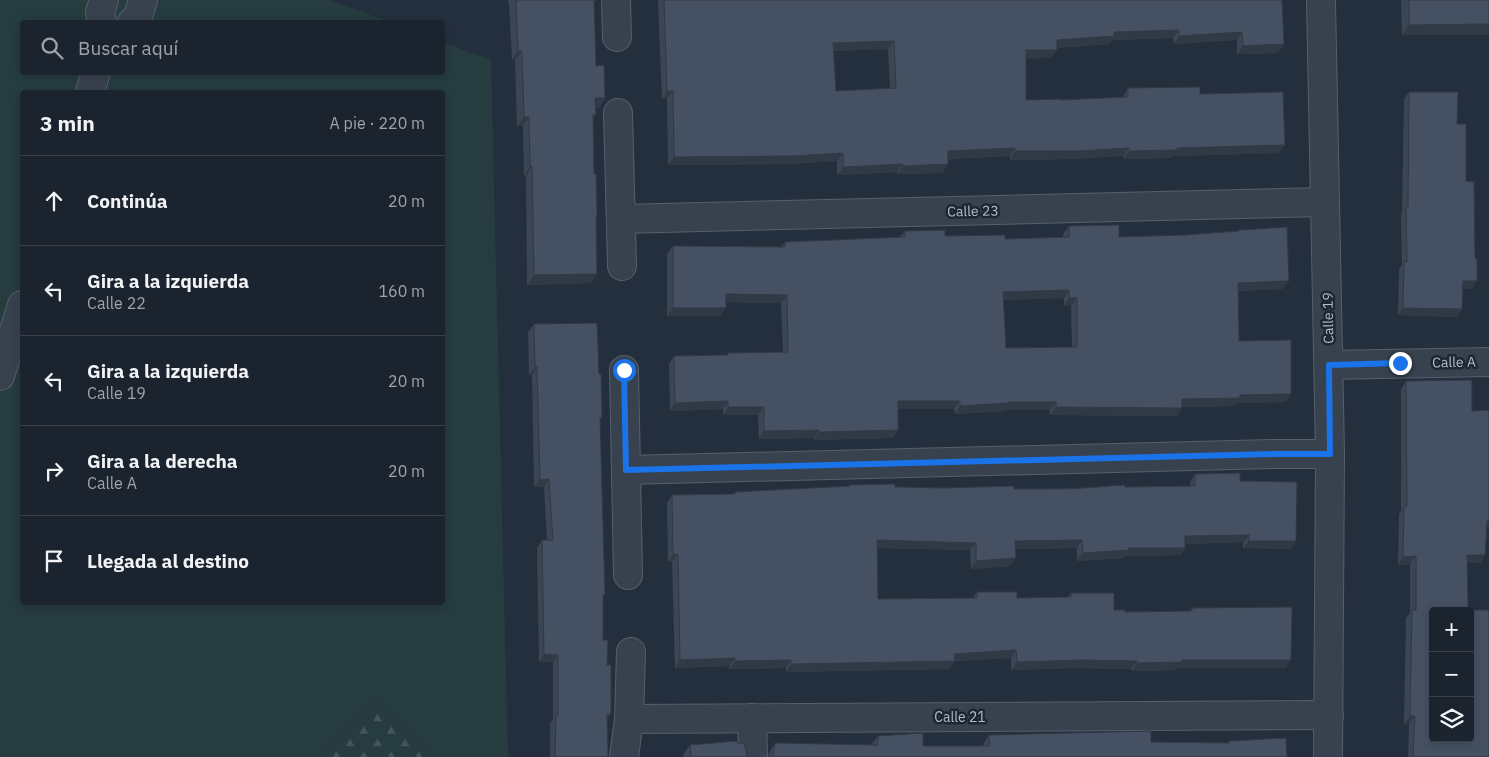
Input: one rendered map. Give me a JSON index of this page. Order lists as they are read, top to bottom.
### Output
{
  "streets": {
    "street": [
      "Calle 23",
      "Calle 19",
      "Calle A",
      "Calle 21"
    ]
  },
  "crossings": [
    ["Calle 23", "Calle 19"],
    ["Calle 19", "Calle A"],
    ["Calle 19", "Calle 21"]
  ],
  "page": {
    "search": "Buscar aquí",
    "heading": ["3 min", "A pie · 220 m"],
    "list": [
      ["Continúa", "20 m"],
      ["Gira a la izquierda", "Calle 22", "160 m"],
      ["Gira a la izquierda", "Calle 19", "20 m"],
      ["Gira a la derecha", "Calle A", "20 m"],
      "Llegada al destino"
    ],
    "map_buttons": ["+", "−"]
  }
}
